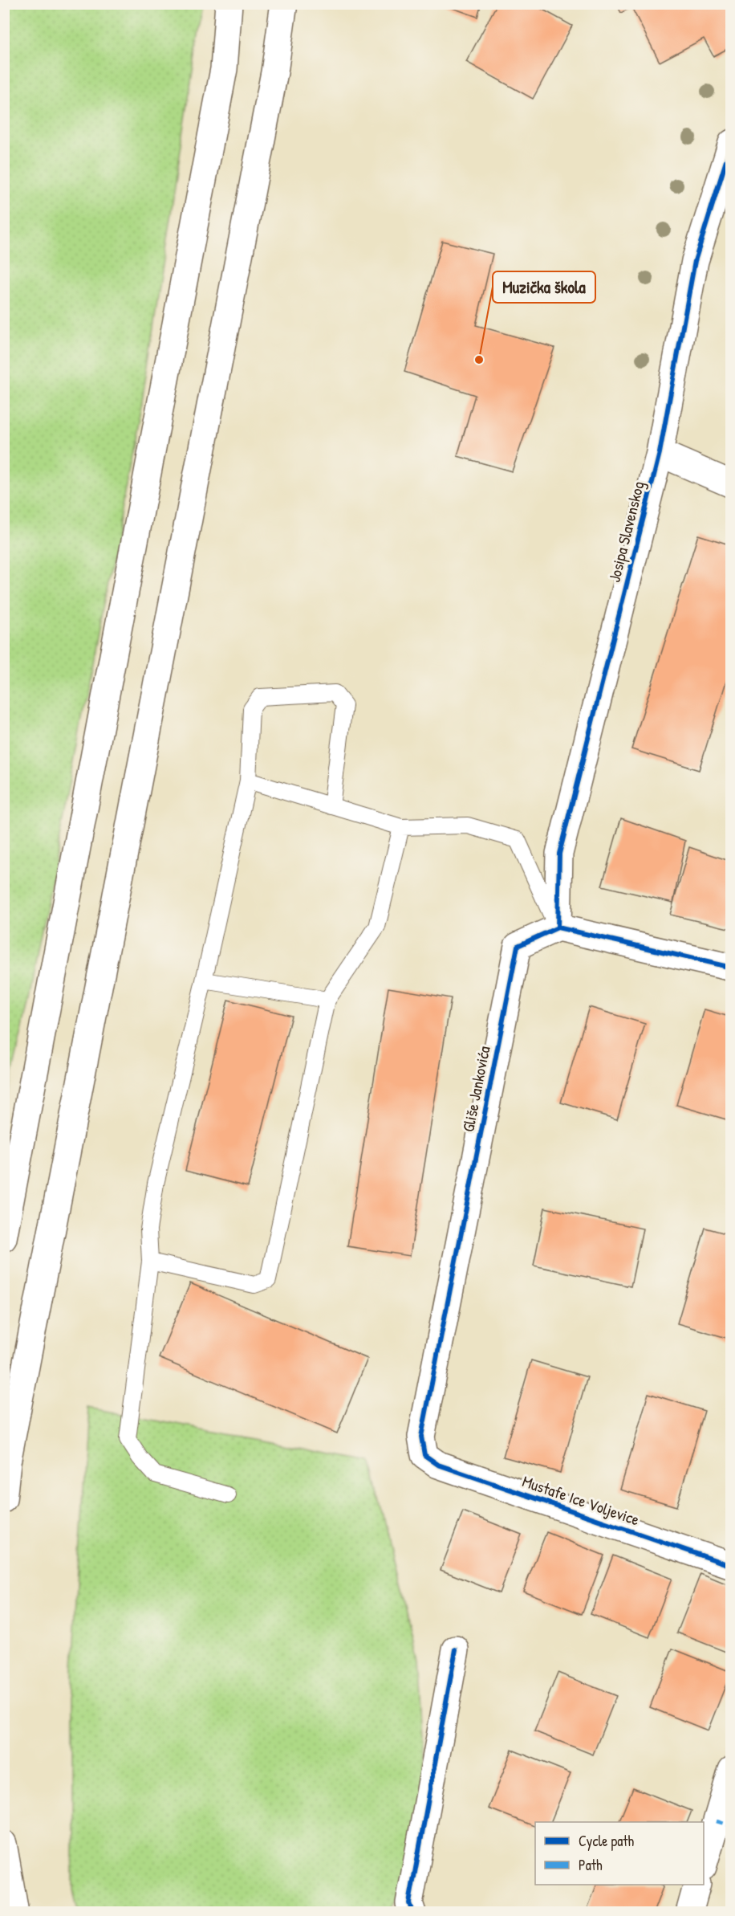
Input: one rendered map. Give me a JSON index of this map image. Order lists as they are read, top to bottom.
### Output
{
  "streets": {
    "main road": ["Josipa Slavenskog", "Gliše Jankovića", "Mustafe Ice Voljevice"]
  },
  "crossings": [
    ["Josipa Slavenskog", "Gliše Jankovića"],
    ["Gliše Jankovića", "Mustafe Ice Voljevice"]
  ],
  "places": ["Muzička škola"],
  "legend": ["Cycle path", "Path"]
}
